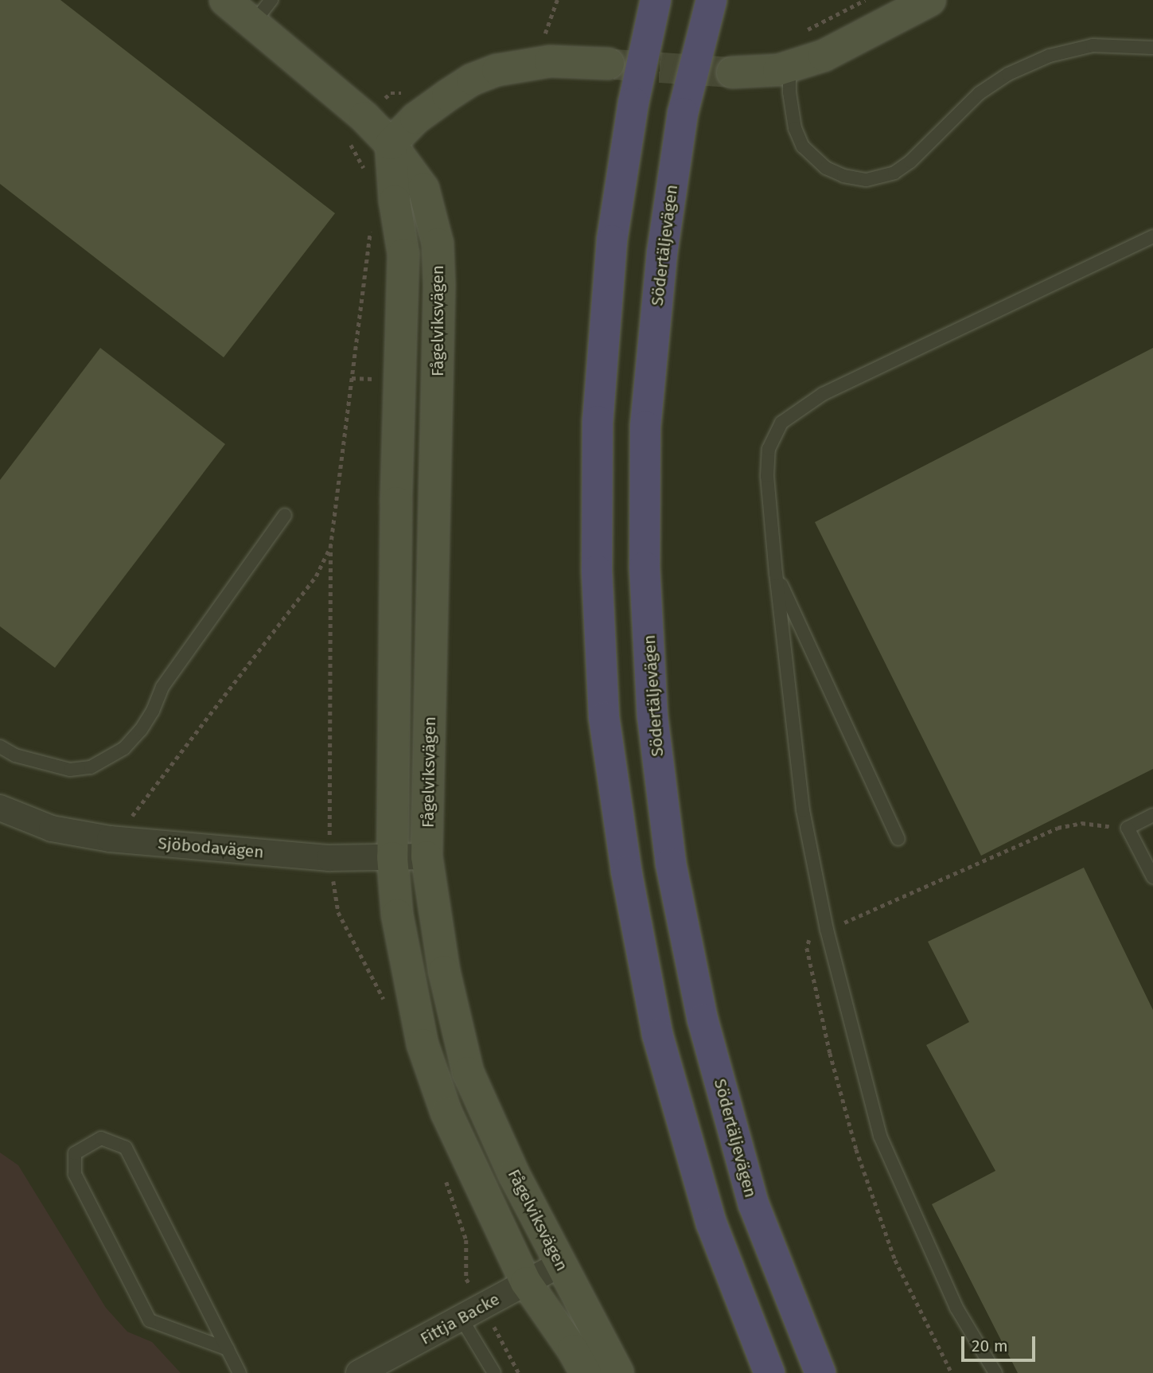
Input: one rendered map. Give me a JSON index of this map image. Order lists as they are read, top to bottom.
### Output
{
  "streets": {
    "highway": ["Södertäljevägen"],
    "main road": ["Fågelviksvägen"],
    "street": ["Sjöbodavägen", "Fittja Backe"]
  },
  "crossings": [
    ["Fågelviksvägen", "Sjöbodavägen"],
    ["Fågelviksvägen", "Fittja Backe"]
  ],
  "scale_bar": "20 m"
}
